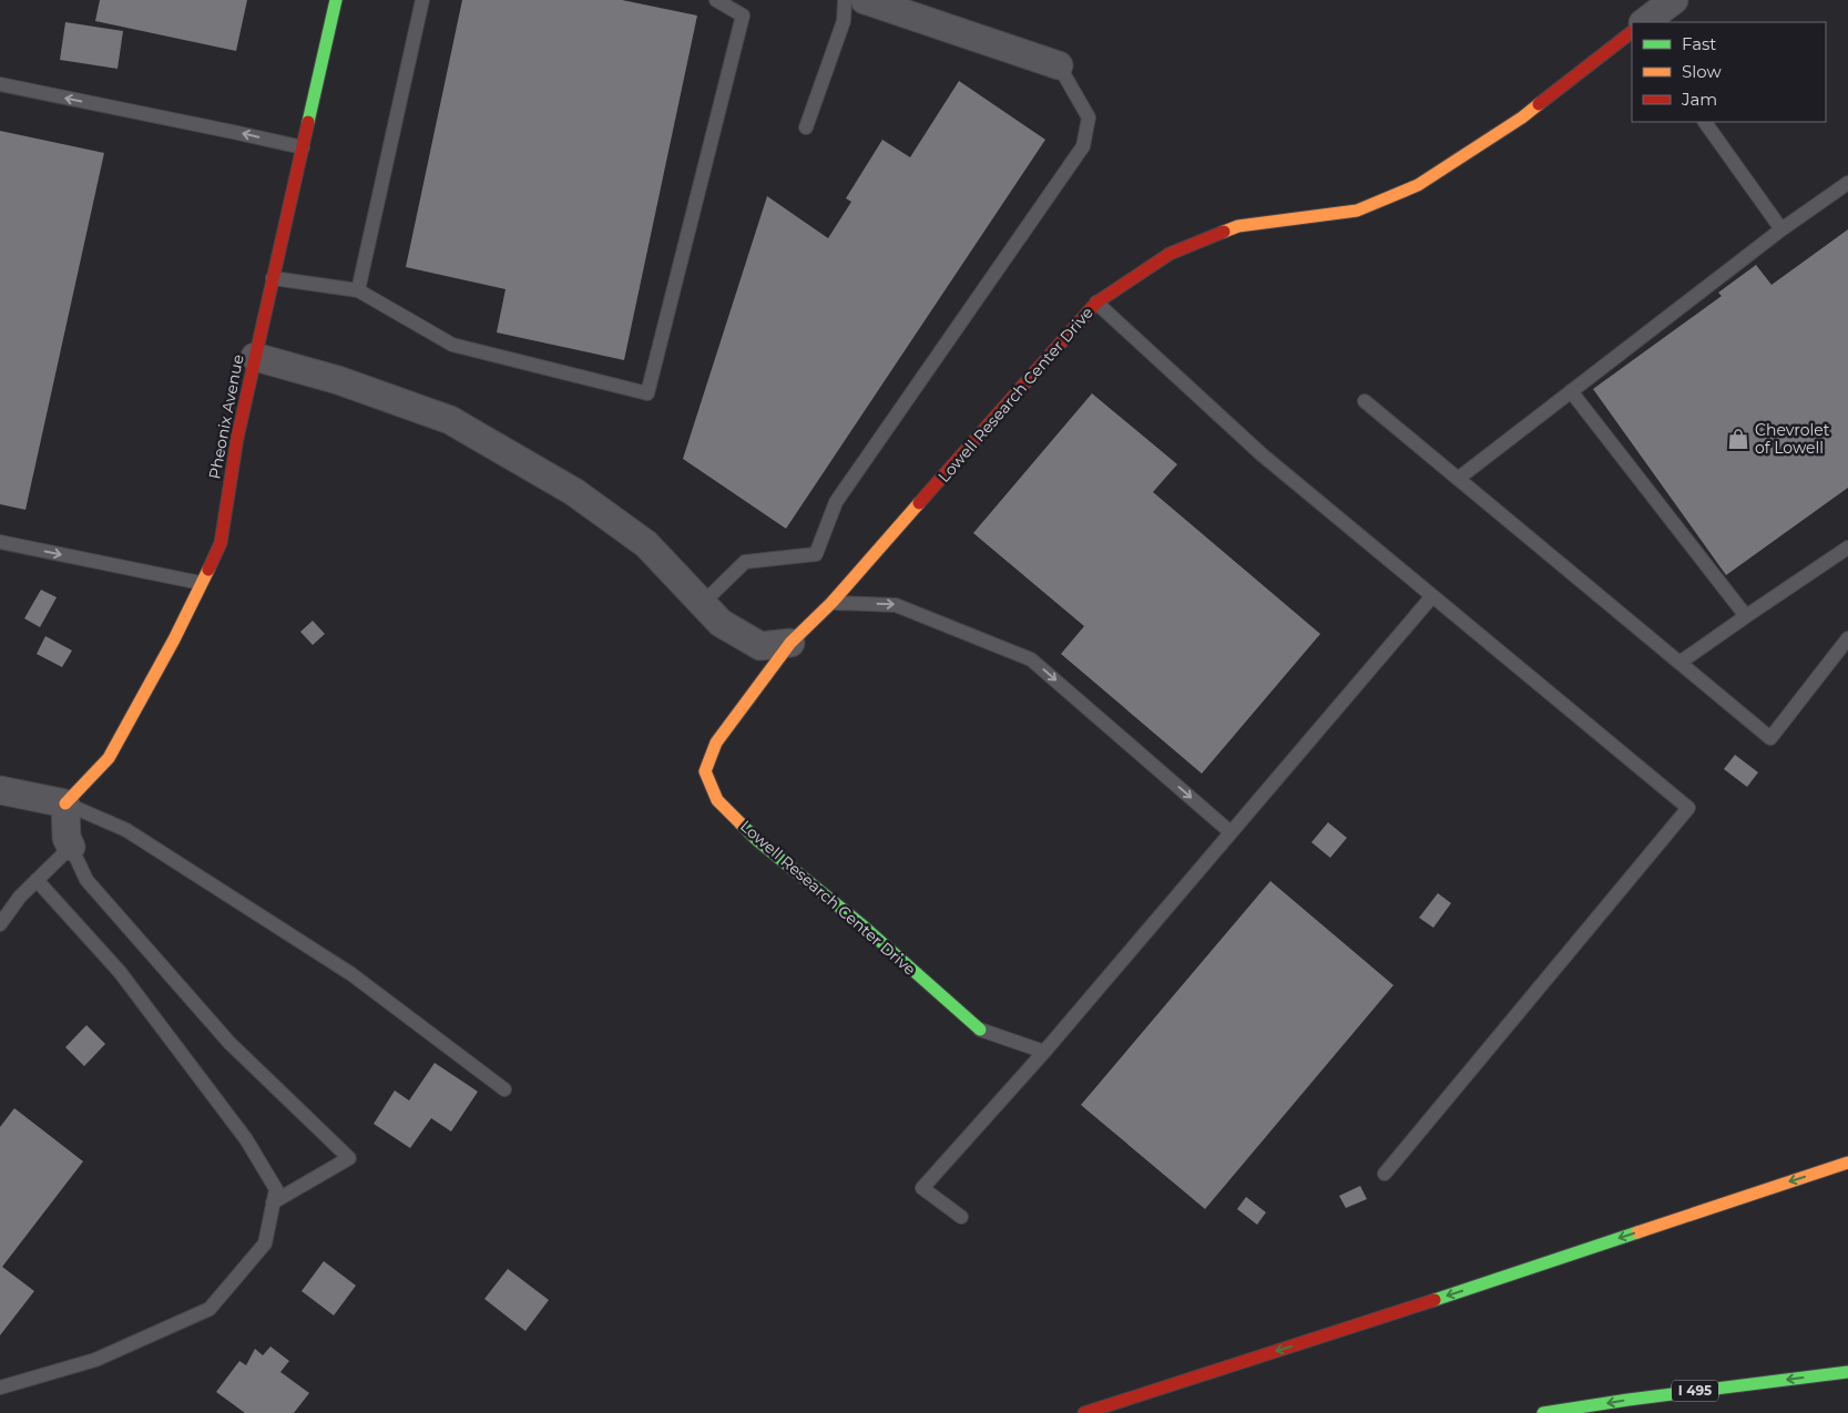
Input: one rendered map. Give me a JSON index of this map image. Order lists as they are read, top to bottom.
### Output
{
  "streets": {
    "main road": ["Lowell Research Center Drive", "Pheonix Avenue", "I 495"]
  },
  "places": {
    "shop": ["Chevrolet of Lowell"]
  },
  "legend": ["Fast", "Slow", "Jam"]
}
